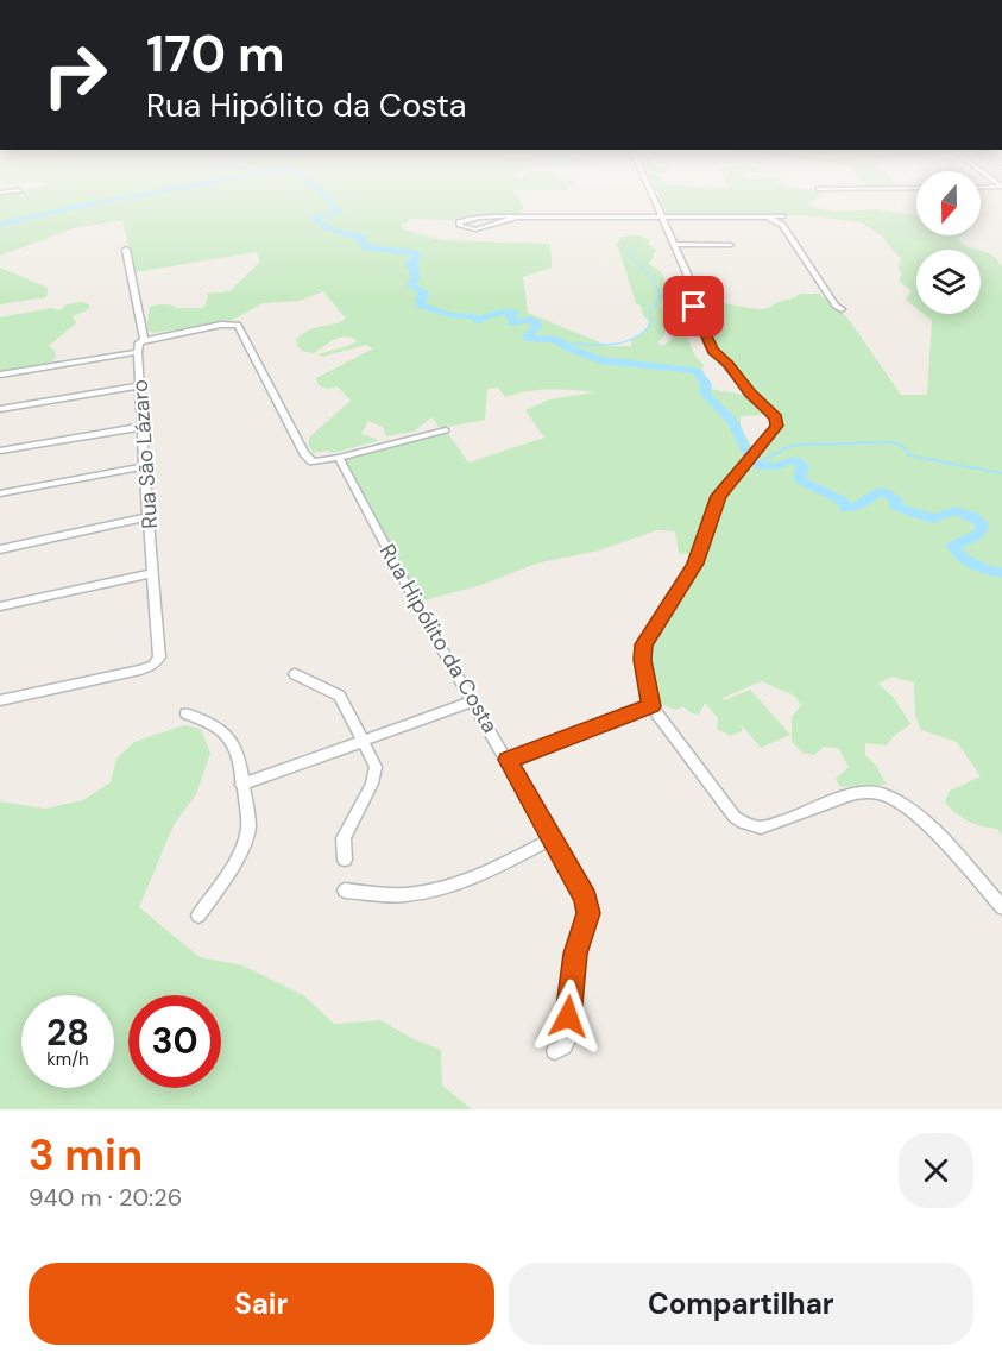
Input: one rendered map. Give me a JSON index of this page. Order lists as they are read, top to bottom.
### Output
{
  "streets": {
    "street": ["Rua São Lázaro", "Rua Hipólito da Costa"]
  },
  "north": "bottom",
  "page": {
    "turn": ["170 m", "Rua Hipólito da Costa"],
    "speed": "28 km/h",
    "limit": "30",
    "heading": ["3 min", "940 m · 20:26"],
    "buttons": ["Sair", "Compartilhar"]
  }
}
